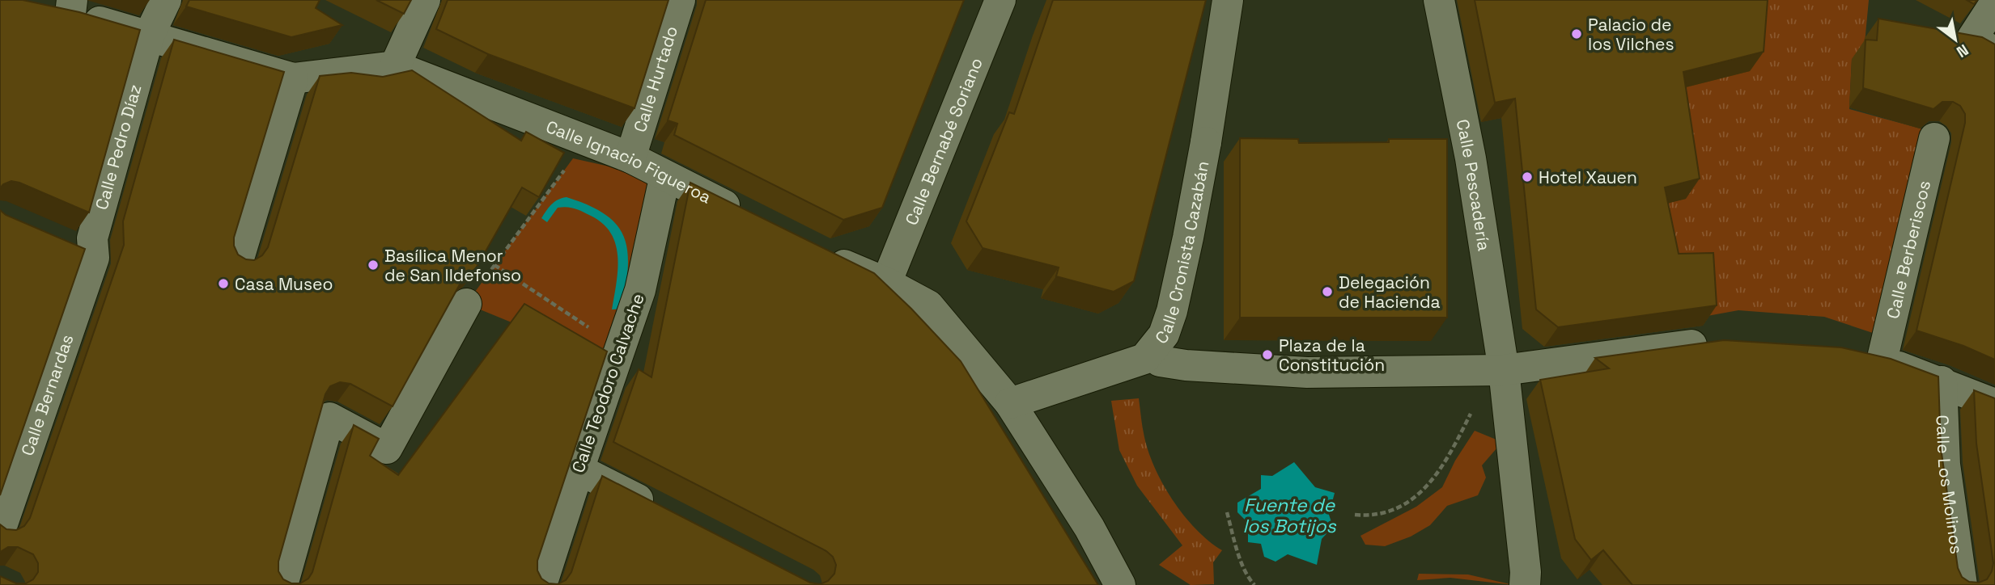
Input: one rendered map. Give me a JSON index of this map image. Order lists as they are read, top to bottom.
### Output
{
  "streets": {
    "street": [
      "Calle Hurtado",
      "Calle Bernabé Soriano",
      "Calle Pedro Díaz",
      "Calle Ignacio Figueroa",
      "Calle Pescadería",
      "Calle Berberiscos",
      "Calle Cronista Cazabán",
      "Calle Teodoro Calvache",
      "Calle Bernardas",
      "Calle Los Molinos"
    ]
  },
  "crossings": [
    ["Calle Hurtado", "Calle Ignacio Figueroa"],
    ["Calle Pedro Díaz", "Calle Bernardas"]
  ],
  "water": ["Fuente de los Botijos"],
  "places": [
    "Palacio de los Vilches",
    "Hotel Xauen",
    "Basílica Menor de San Ildefonso",
    "Casa Museo",
    "Delegación de Hacienda",
    "Plaza de la Constitución"
  ],
  "north": "bottom right"
}
